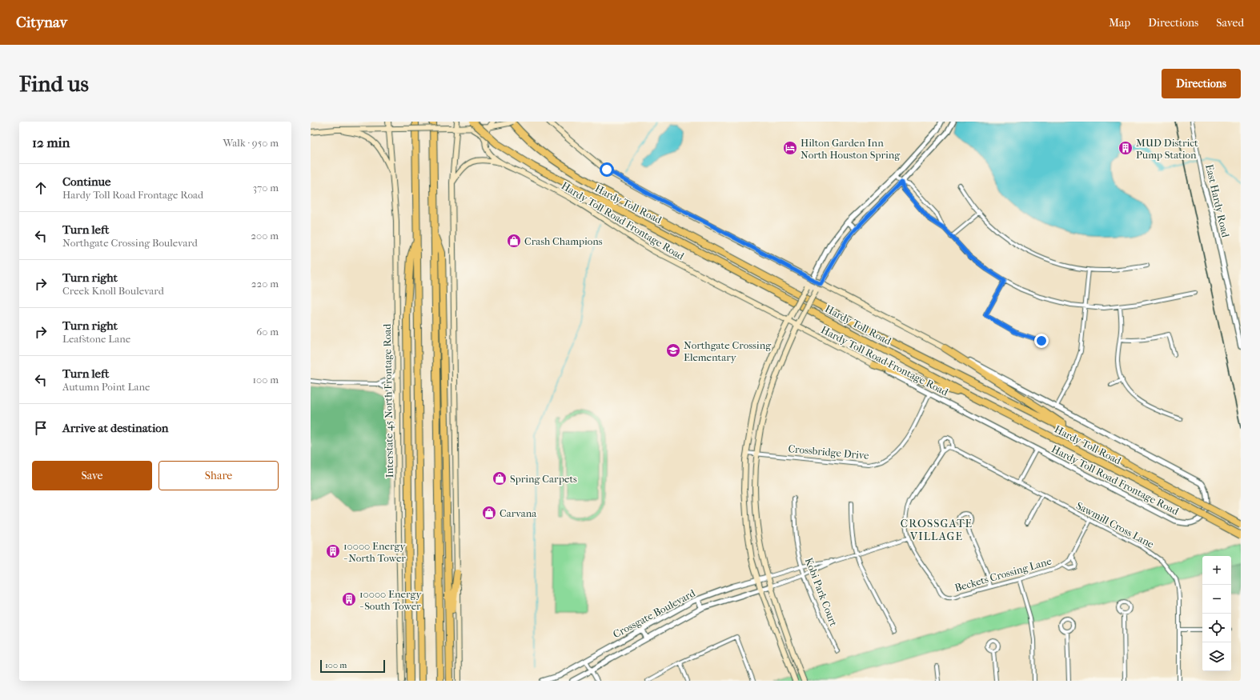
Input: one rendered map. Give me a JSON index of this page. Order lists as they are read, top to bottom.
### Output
{
  "streets": {
    "highway": ["Hardy Toll Road"],
    "main road": ["Hardy Toll Road Frontage Road", "Interstate 45 North Frontage Road"],
    "street": [
      "East Hardy Road",
      "Crossbridge Drive",
      "Sawmill Cross Lane",
      "Beckets Crossing Lane",
      "Kobi Park Court",
      "Crossgate Boulevard"
    ]
  },
  "crossings": [
    ["Hardy Toll Road Frontage Road", "Crossbridge Drive"],
    ["Sawmill Cross Lane", "Beckets Crossing Lane"],
    ["Beckets Crossing Lane", "Crossgate Boulevard"],
    ["Kobi Park Court", "Crossgate Boulevard"]
  ],
  "districts": ["CROSSGATE VILLAGE"],
  "places": {
    "hotel": ["Hilton Garden Inn North Houston Spring"],
    "building": ["MUD District Pump Station", "10000 Energy - North Tower", "10000 Energy - South Tower"],
    "shop": ["Crash Champions", "Spring Carpets", "Carvana"],
    "school or university": ["Northgate Crossing Elementary"]
  },
  "scale_bar": "100 m",
  "page": {
    "header": "Citynav",
    "nav": ["Map", "Directions", "Saved"],
    "buttons": [
      "Directions",
      ["Save", "Share"]
    ],
    "title": "Find us",
    "heading": ["12 min", "Walk · 950 m"],
    "list": [
      ["Continue", "Hardy Toll Road Frontage Road", "370 m"],
      ["Turn left", "Northgate Crossing Boulevard", "200 m"],
      ["Turn right", "Creek Knoll Boulevard", "220 m"],
      ["Turn right", "Leafstone Lane", "60 m"],
      ["Turn left", "Autumn Point Lane", "100 m"],
      "Arrive at destination"
    ],
    "map_buttons": ["+", "−"],
    "scale": "100 m"
  }
}
